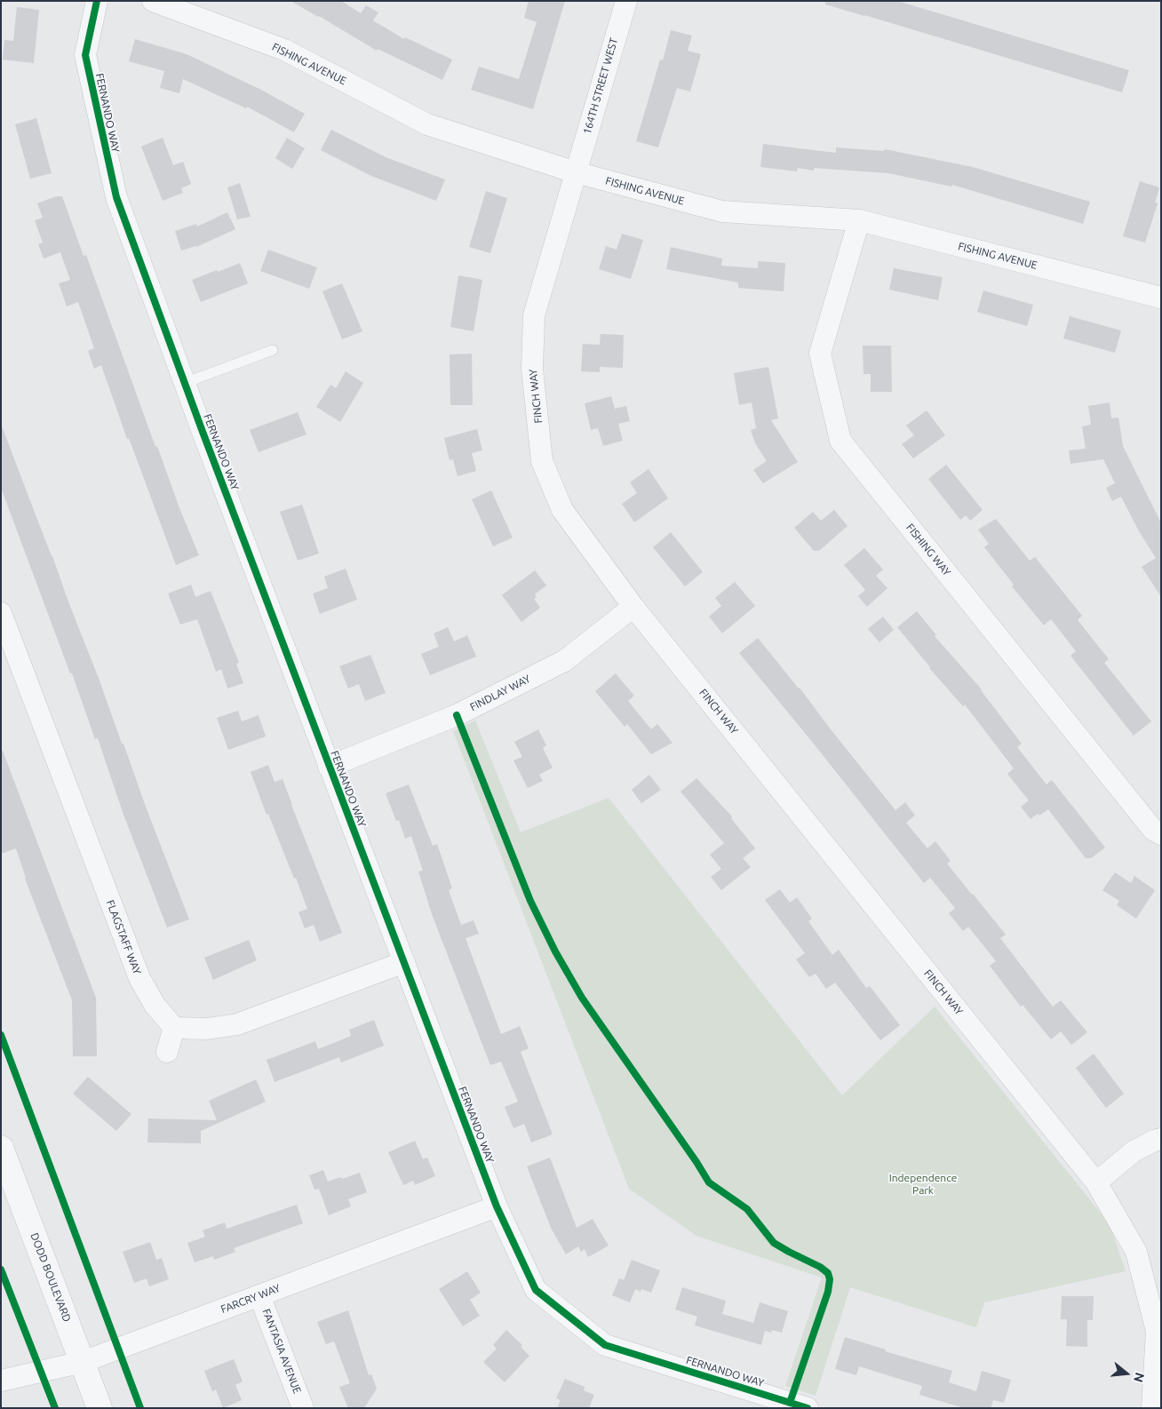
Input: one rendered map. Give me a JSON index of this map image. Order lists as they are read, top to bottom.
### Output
{
  "streets": {
    "street": [
      "FISHING AVENUE",
      "164TH STREET WEST",
      "FERNANDO WAY",
      "FINCH WAY",
      "FISHING WAY",
      "FINDLAY WAY",
      "FLAGSTAFF WAY",
      "DODD BOULEVARD",
      "FARCRY WAY",
      "FANTASIA AVENUE"
    ]
  },
  "crossings": [
    ["FISHING AVENUE", "164TH STREET WEST"],
    ["FISHING AVENUE", "FINCH WAY"],
    ["FISHING AVENUE", "FISHING WAY"],
    ["164TH STREET WEST", "FINCH WAY"],
    ["FERNANDO WAY", "FINDLAY WAY"],
    ["FERNANDO WAY", "FARCRY WAY"],
    ["FINCH WAY", "FINDLAY WAY"],
    ["DODD BOULEVARD", "FARCRY WAY"],
    ["FARCRY WAY", "FANTASIA AVENUE"]
  ],
  "parks": ["Independence Park"],
  "north": "right"
}
